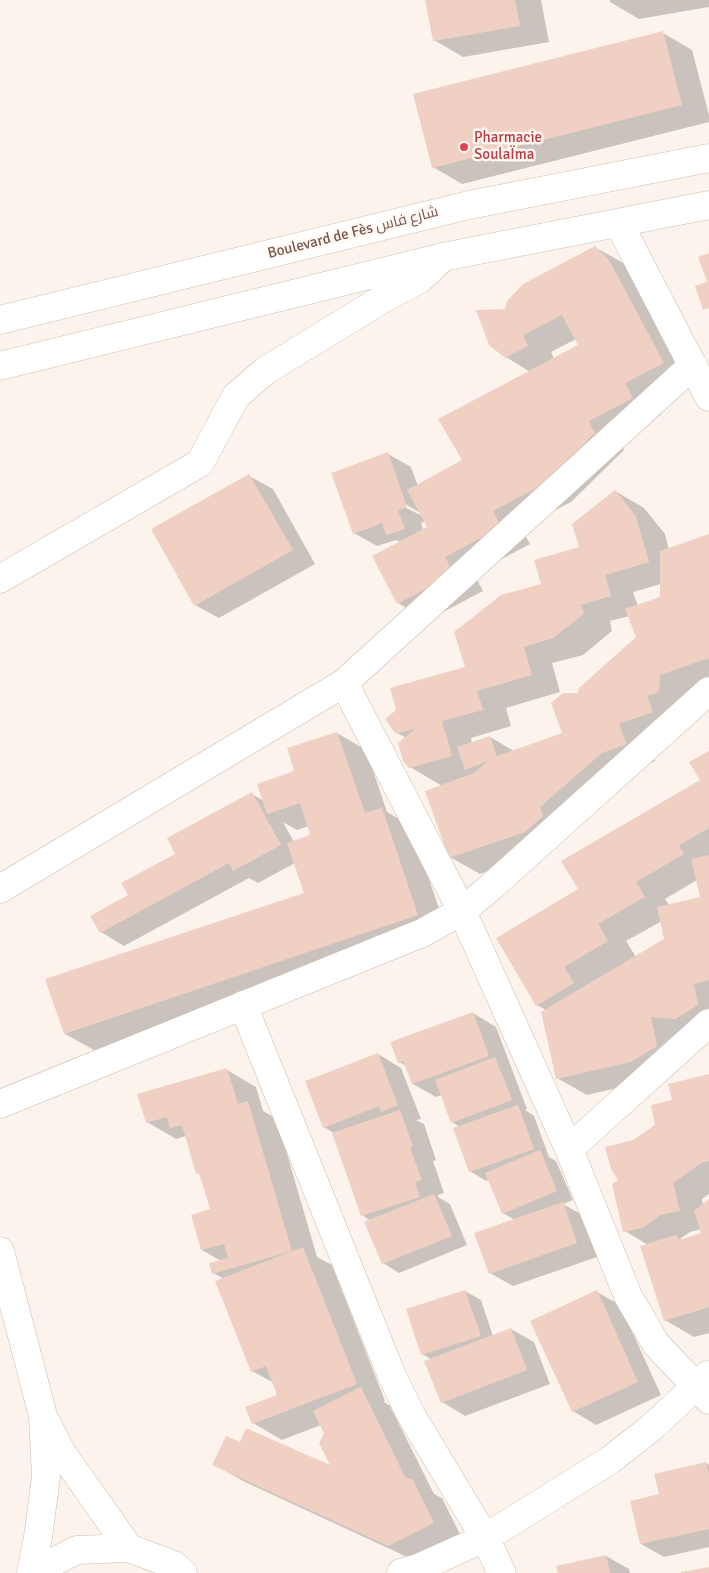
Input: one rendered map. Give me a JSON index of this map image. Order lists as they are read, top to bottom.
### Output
{
  "streets": {
    "street": ["Boulevard de Fès شارع فاس"]
  },
  "places": ["Pharmacie SoulaÏma"]
}
